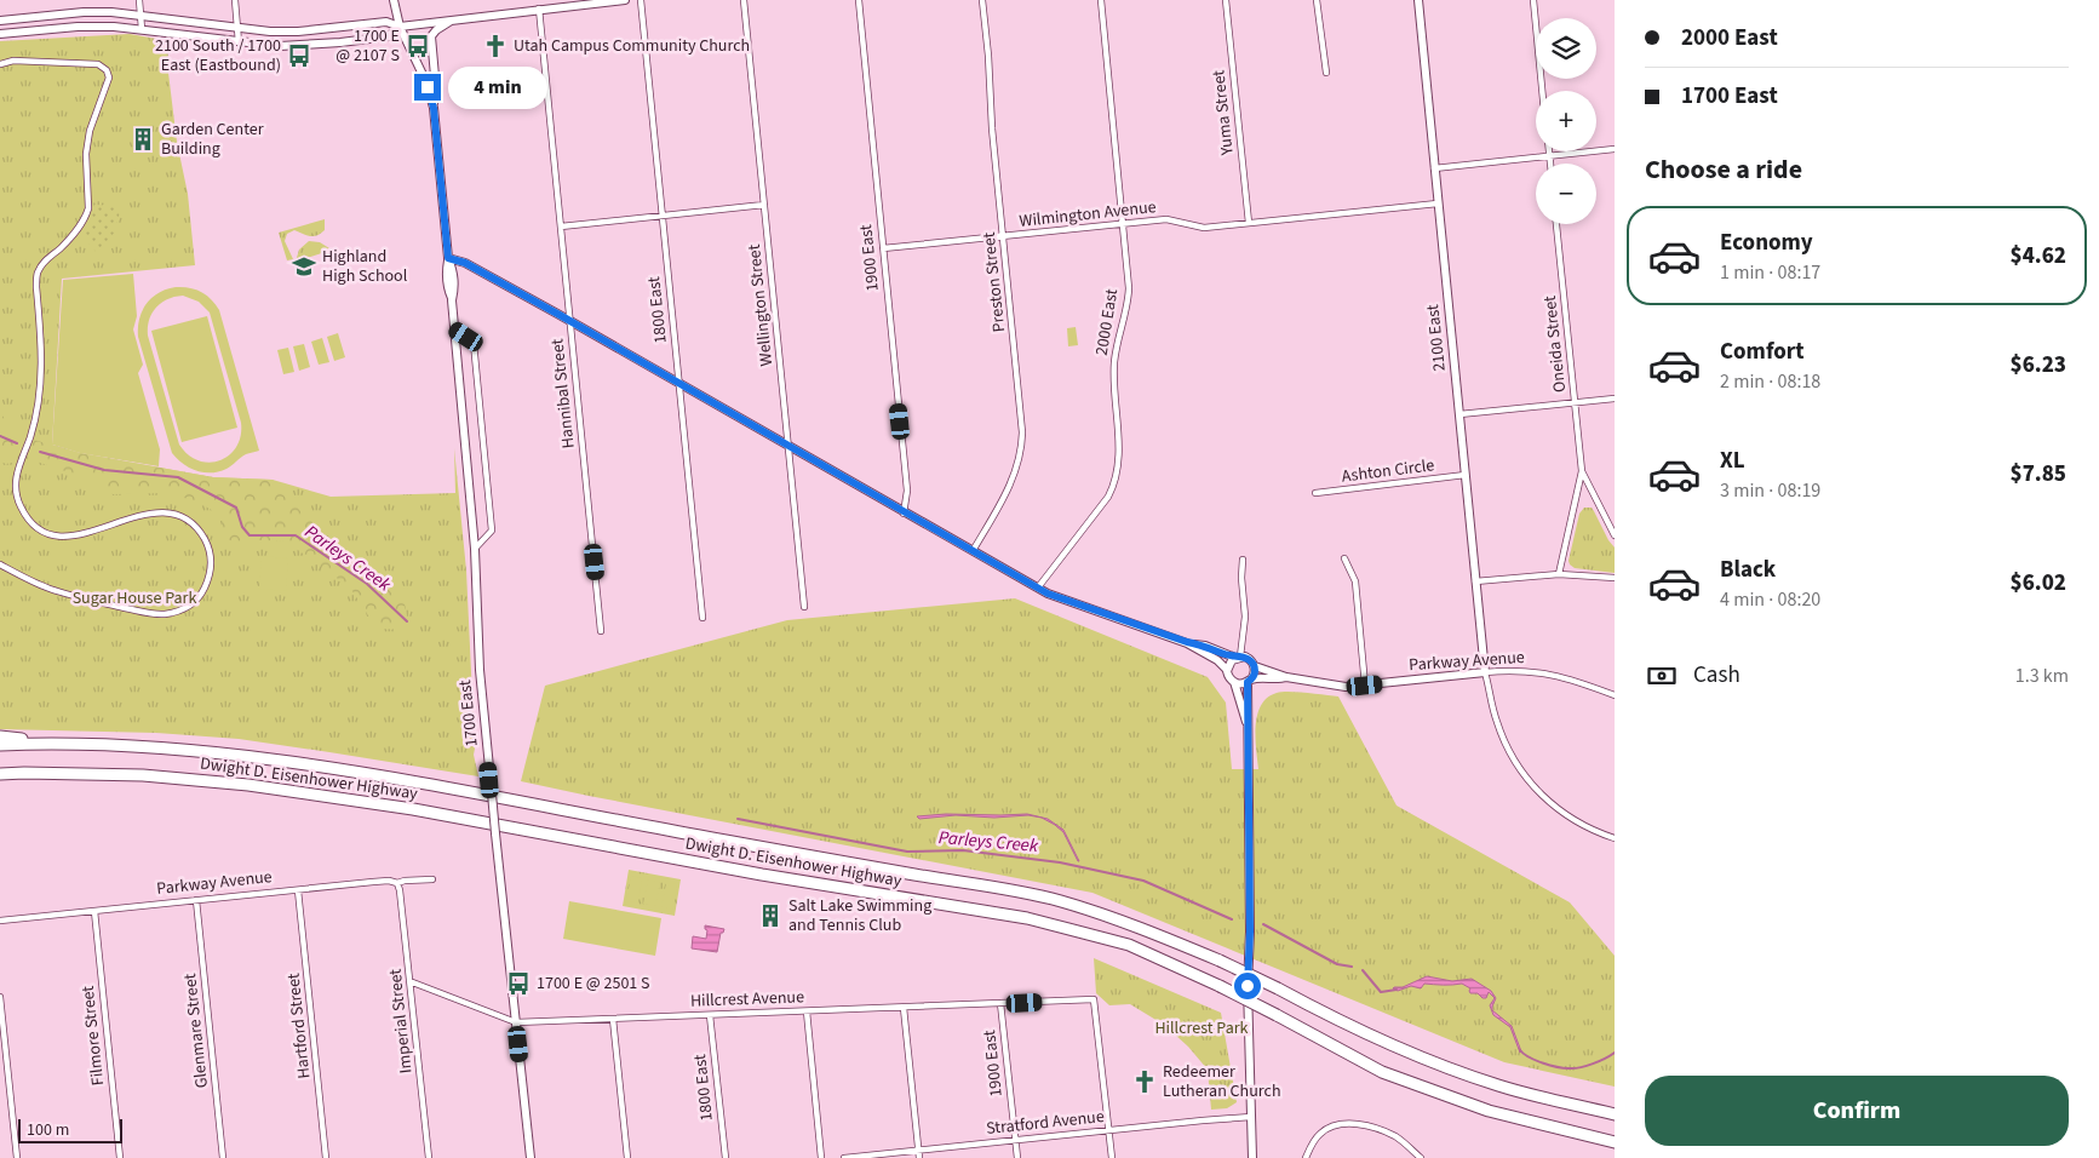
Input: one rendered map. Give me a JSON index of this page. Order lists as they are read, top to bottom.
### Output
{
  "streets": {
    "highway": ["Dwight D. Eisenhower Highway"],
    "street": [
      "Yuma Street",
      "Wilmington Avenue",
      "1900 East",
      "Preston Street",
      "Wellington Street",
      "1800 East",
      "2000 East",
      "2100 East",
      "Oneida Street",
      "Hannibal Street",
      "Ashton Circle",
      "Parkway Avenue",
      "1700 East",
      "Hillcrest Avenue",
      "Imperial Street",
      "Hartford Street",
      "Glenmare Street",
      "Filmore Street",
      "Stratford Avenue"
    ]
  },
  "crossings": [
    ["Yuma Street", "Wilmington Avenue"],
    ["Wilmington Avenue", "1900 East"],
    ["Wilmington Avenue", "Preston Street"],
    ["Wilmington Avenue", "2000 East"],
    ["Wilmington Avenue", "2100 East"],
    ["1900 East", "Hillcrest Avenue"],
    ["1900 East", "Stratford Avenue"],
    ["1800 East", "Hillcrest Avenue"],
    ["2100 East", "Ashton Circle"],
    ["2100 East", "Parkway Avenue"],
    ["Parkway Avenue", "Imperial Street"],
    ["Parkway Avenue", "Hartford Street"],
    ["Parkway Avenue", "Glenmare Street"],
    ["Parkway Avenue", "Filmore Street"],
    ["1700 East", "Hillcrest Avenue"],
    ["Hillcrest Avenue", "Imperial Street"],
    ["Hillcrest Avenue", "Stratford Avenue"]
  ],
  "water": ["Parleys Creek"],
  "parks": ["Sugar House Park", "Hillcrest Park"],
  "places": {
    "bus stop": ["1700 E @ 2107 S", "2100 South / 1700 East (Eastbound)", "1700 E @ 2501 S"],
    "church": ["Utah Campus Community Church", "Redeemer Lutheran Church"],
    "building": ["Garden Center Building", "Salt Lake Swimming and Tennis Club"],
    "school or university": ["Highland High School"]
  },
  "scale_bar": "100 m",
  "page": {
    "banner": ["2000 East", "1700 East"],
    "map_buttons": ["+", "−"],
    "bubble": "4 min",
    "heading": "Choose a ride",
    "list": [
      {
        "name": "Economy",
        "note": "1 min · 08:17",
        "value": "$4.62"
      },
      {
        "name": "Comfort",
        "note": "2 min · 08:18",
        "value": "$6.23"
      },
      {
        "name": "XL",
        "note": "3 min · 08:19",
        "value": "$7.85"
      },
      {
        "name": "Black",
        "note": "4 min · 08:20",
        "value": "$6.02"
      }
    ],
    "pay": ["Cash", "1.3 km"],
    "buttons": "Confirm",
    "scale": "100 m"
  }
}
